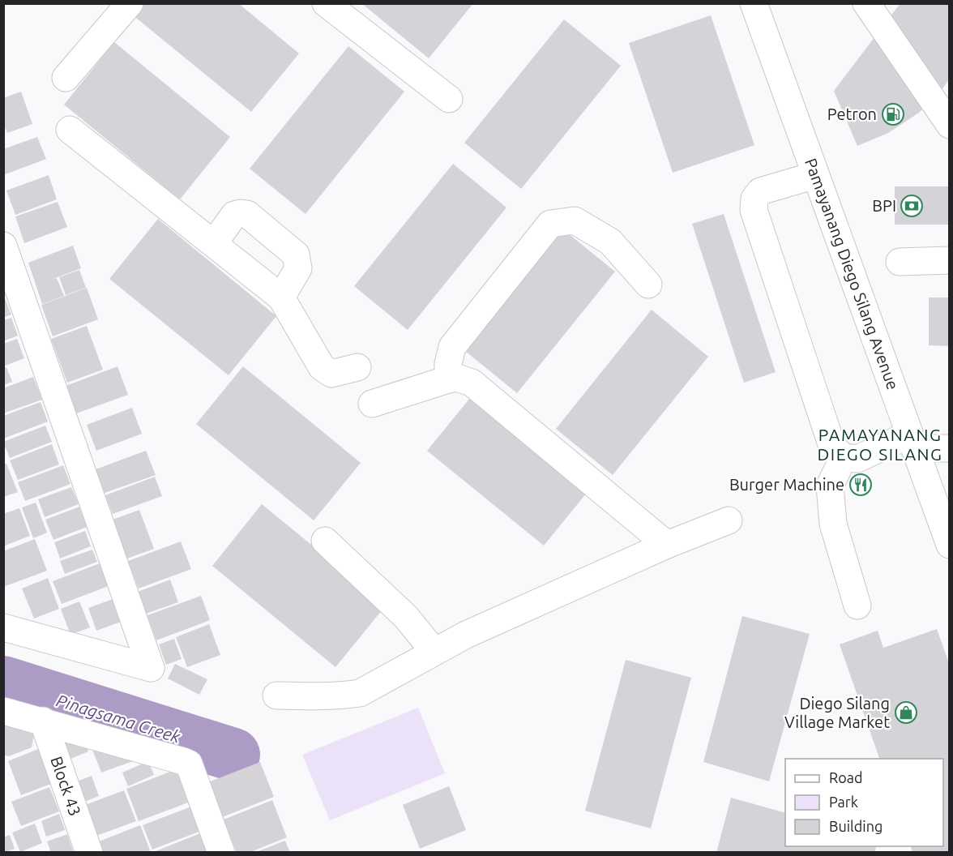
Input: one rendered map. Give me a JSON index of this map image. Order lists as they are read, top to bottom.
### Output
{
  "streets": {
    "street": ["Pamayanang Diego Silang Avenue", "Block 43"]
  },
  "districts": ["PAMAYANANG DIEGO SILANG"],
  "water": ["Pinagsama Creek"],
  "places": {
    "fuel station": ["Petron"],
    "bank": ["BPI"],
    "restaurant": ["Burger Machine"],
    "shop": ["Diego Silang Village Market"]
  },
  "legend": ["Road", "Park", "Building"]
}
